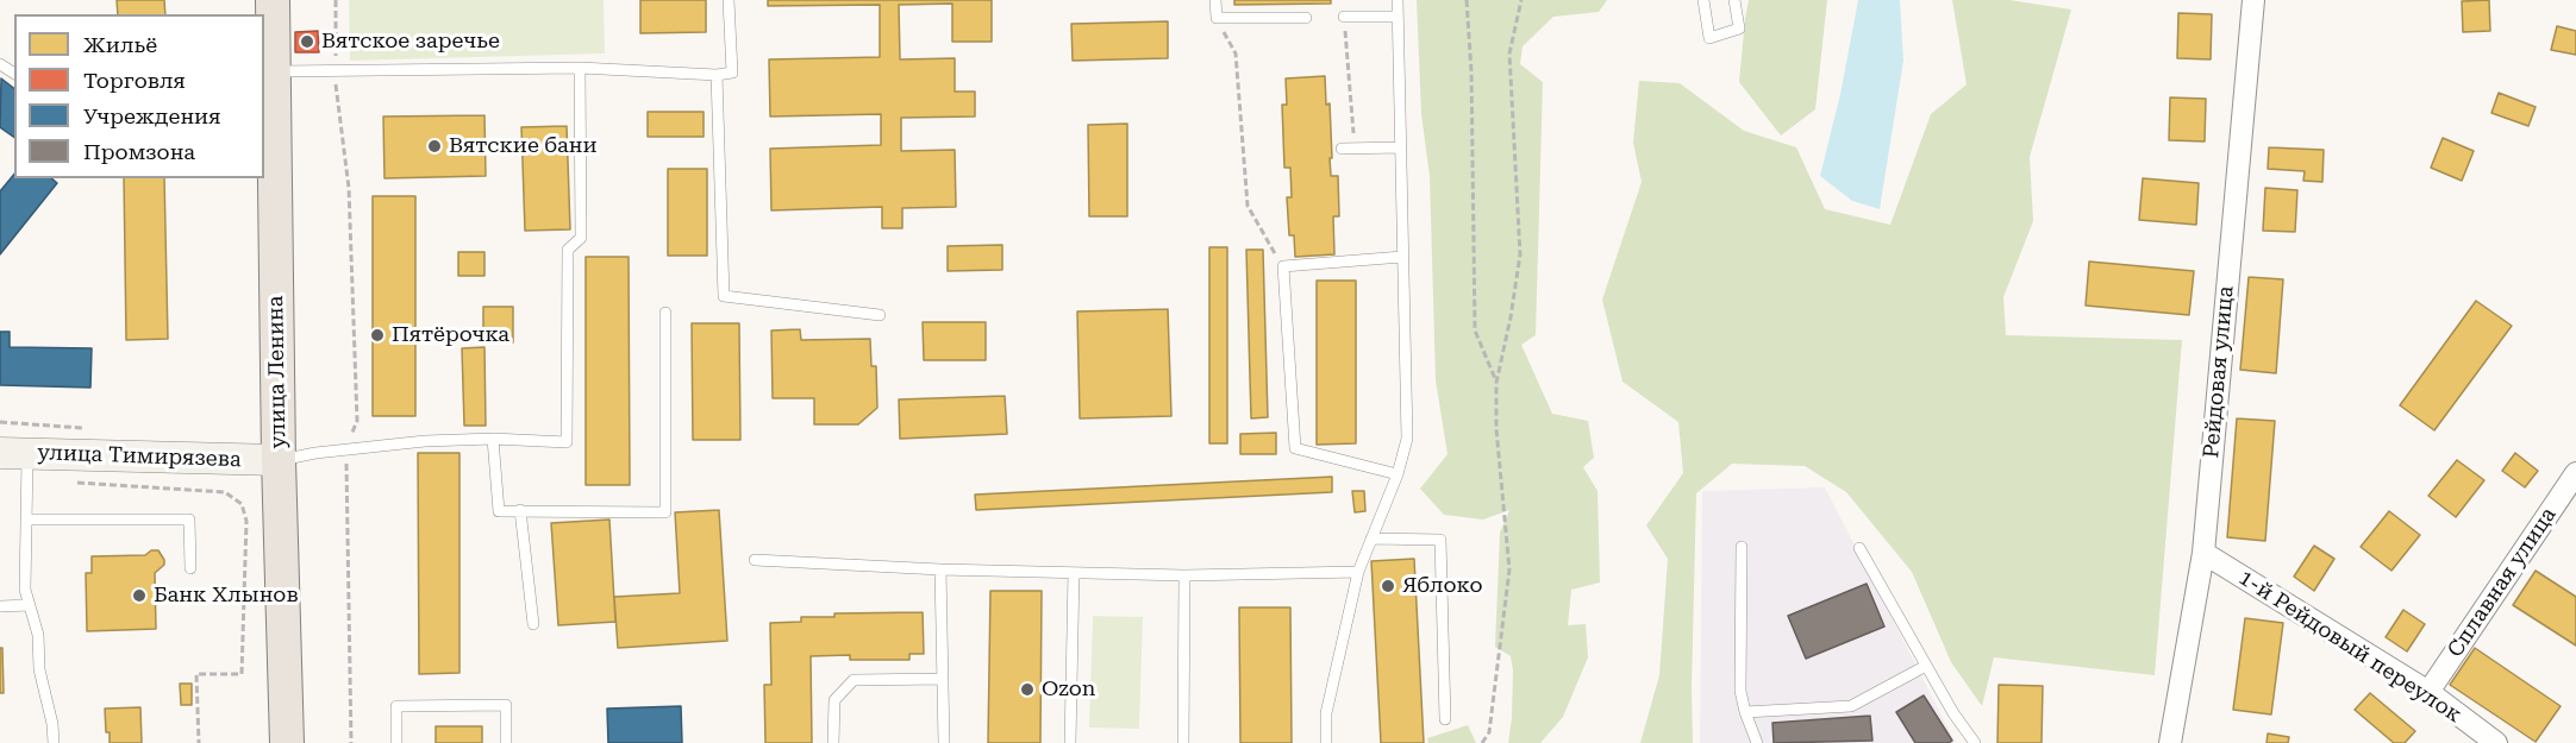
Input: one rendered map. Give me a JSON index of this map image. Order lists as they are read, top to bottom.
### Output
{
  "streets": {
    "main road": ["улица Ленина", "улица Тимирязева"],
    "street": ["Рейдовая улица", "Сплавная улица", "1-й Рейдовый переулок"]
  },
  "crossings": [
    ["улица Ленина", "улица Тимирязева"],
    ["Рейдовая улица", "1-й Рейдовый переулок"],
    ["Сплавная улица", "1-й Рейдовый переулок"]
  ],
  "places": [
    "Вятское заречье",
    "Вятские бани",
    "Пятёрочка",
    "Яблоко",
    "Банк Хлынов",
    "Ozon"
  ],
  "legend": [
    "Жильё",
    "Торговля",
    "Учреждения",
    "Промзона"
  ]
}
